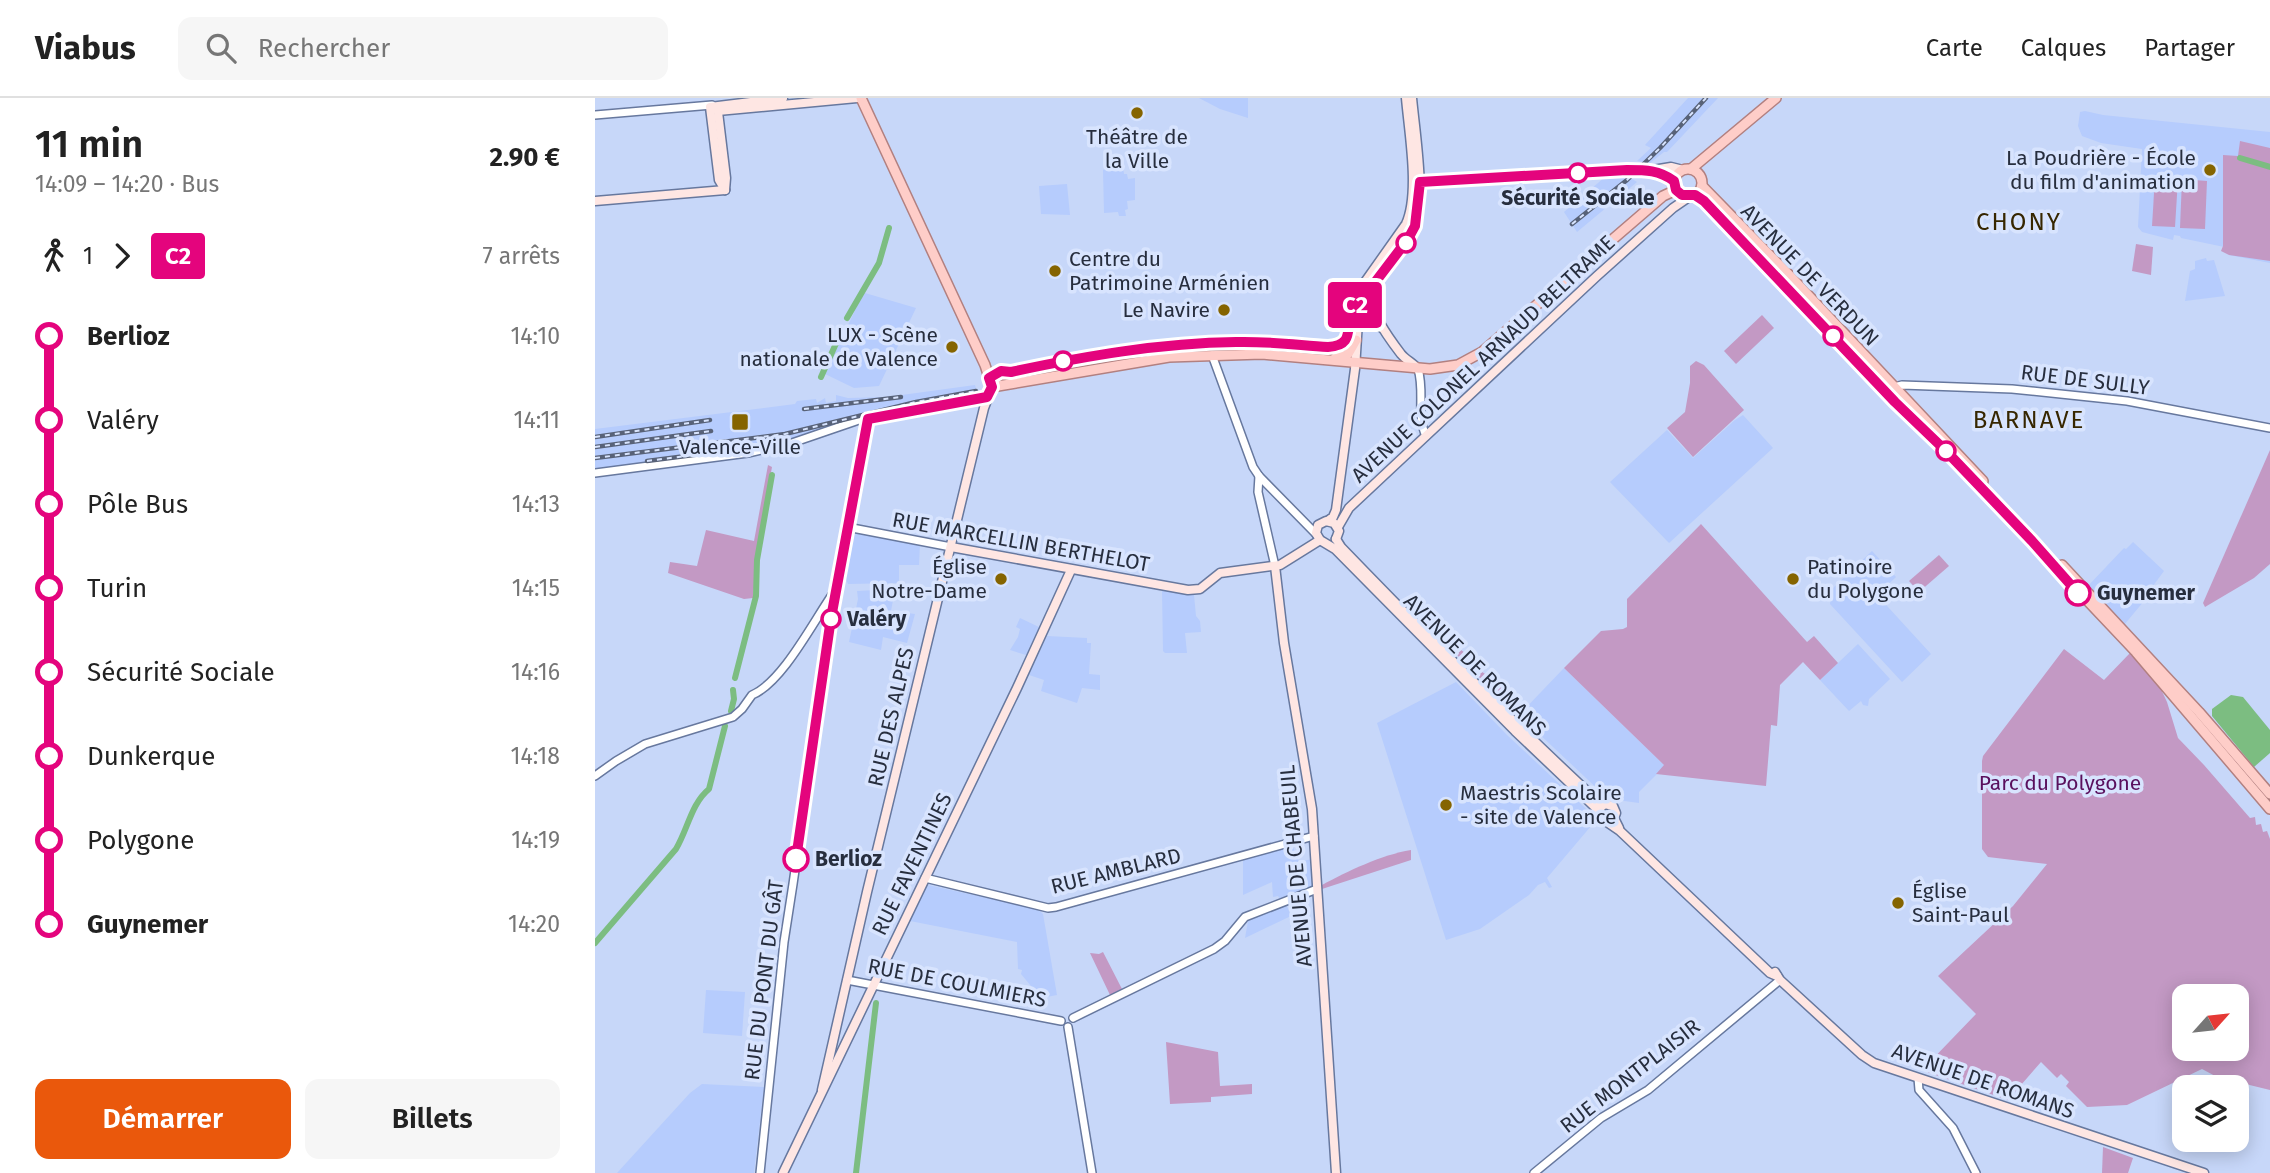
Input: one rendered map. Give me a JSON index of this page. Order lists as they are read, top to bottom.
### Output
{
  "streets": {
    "main road": [
      "AVENUE DE VERDUN",
      "AVENUE COLONEL ARNAUD BELTRAME",
      "RUE MARCELLIN BERTHELOT",
      "AVENUE DE ROMANS",
      "RUE DES ALPES",
      "RUE FAVENTINES",
      "AVENUE DE CHABEUIL"
    ],
    "street": [
      "RUE DE SULLY",
      "RUE AMBLARD",
      "RUE DU PONT DU GÂT",
      "RUE DE COULMIERS",
      "RUE MONTPLAISIR"
    ]
  },
  "crossings": [
    ["AVENUE DE VERDUN", "AVENUE COLONEL ARNAUD BELTRAME"],
    ["AVENUE DE VERDUN", "RUE DE SULLY"],
    ["AVENUE COLONEL ARNAUD BELTRAME", "AVENUE DE ROMANS"],
    ["RUE MARCELLIN BERTHELOT", "RUE DES ALPES"],
    ["RUE MARCELLIN BERTHELOT", "RUE FAVENTINES"],
    ["RUE MARCELLIN BERTHELOT", "AVENUE DE CHABEUIL"],
    ["RUE MARCELLIN BERTHELOT", "RUE DU PONT DU GÂT"],
    ["AVENUE DE ROMANS", "AVENUE DE CHABEUIL"],
    ["AVENUE DE ROMANS", "RUE MONTPLAISIR"],
    ["RUE DES ALPES", "RUE FAVENTINES"],
    ["RUE DES ALPES", "RUE DE COULMIERS"],
    ["RUE FAVENTINES", "RUE AMBLARD"],
    ["RUE FAVENTINES", "RUE DE COULMIERS"],
    ["AVENUE DE CHABEUIL", "RUE AMBLARD"]
  ],
  "districts": ["CHONY", "BARNAVE"],
  "parks": ["Parc du Polygone"],
  "places": {
    "other": [
      "Théâtre de la Ville",
      "La Poudrière - École du film d'animation",
      "Sécurité Sociale",
      "Centre du Patrimoine Arménien",
      "Le Navire",
      "LUX - Scène nationale de Valence",
      "Église Notre-Dame",
      "Patinoire du Polygone",
      "Guynemer",
      "Valéry",
      "Maestris Scolaire - site de Valence",
      "Berlioz",
      "Église Saint-Paul"
    ],
    "transit": ["Valence-Ville"]
  },
  "lines": ["bus line C2"],
  "north": "top right",
  "page": {
    "header": "Viabus",
    "search": "Rechercher",
    "nav": ["Carte", "Calques", "Partager"],
    "heading": ["11 min", "14:09 – 14:20 · Bus", "2.90 €"],
    "on_map": "C2",
    "legs": ["1", "C2", "7 arrêts"],
    "list": [
      {
        "name": "Berlioz",
        "value": "14:10"
      },
      {
        "name": "Valéry",
        "value": "14:11"
      },
      {
        "name": "Pôle Bus",
        "value": "14:13"
      },
      {
        "name": "Turin",
        "value": "14:15"
      },
      {
        "name": "Sécurité Sociale",
        "value": "14:16"
      },
      {
        "name": "Dunkerque",
        "value": "14:18"
      },
      {
        "name": "Polygone",
        "value": "14:19"
      },
      {
        "name": "Guynemer",
        "value": "14:20"
      }
    ],
    "buttons": ["Démarrer", "Billets"]
  }
}
